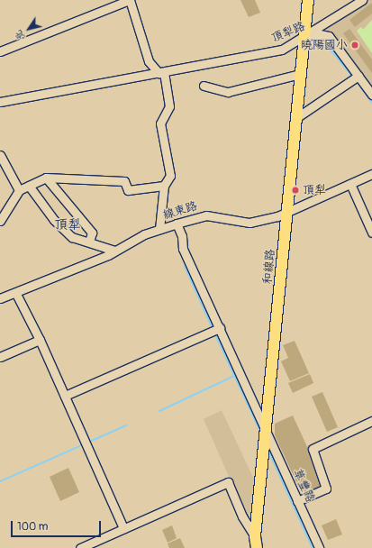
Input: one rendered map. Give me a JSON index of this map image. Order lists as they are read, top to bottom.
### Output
{
  "streets": {
    "main road": ["和線路"],
    "street": ["頂犁路", "線東路", "草豐路"]
  },
  "crossings": [
    ["頂犁路", "和線路"],
    ["線東路", "和線路"],
    ["線東路", "草豐路"],
    ["和線路", "草豐路"]
  ],
  "districts": ["頂犁"],
  "places": ["曉陽國小", "頂犁"],
  "scale_bar": "100 m",
  "north": "bottom left"
}
